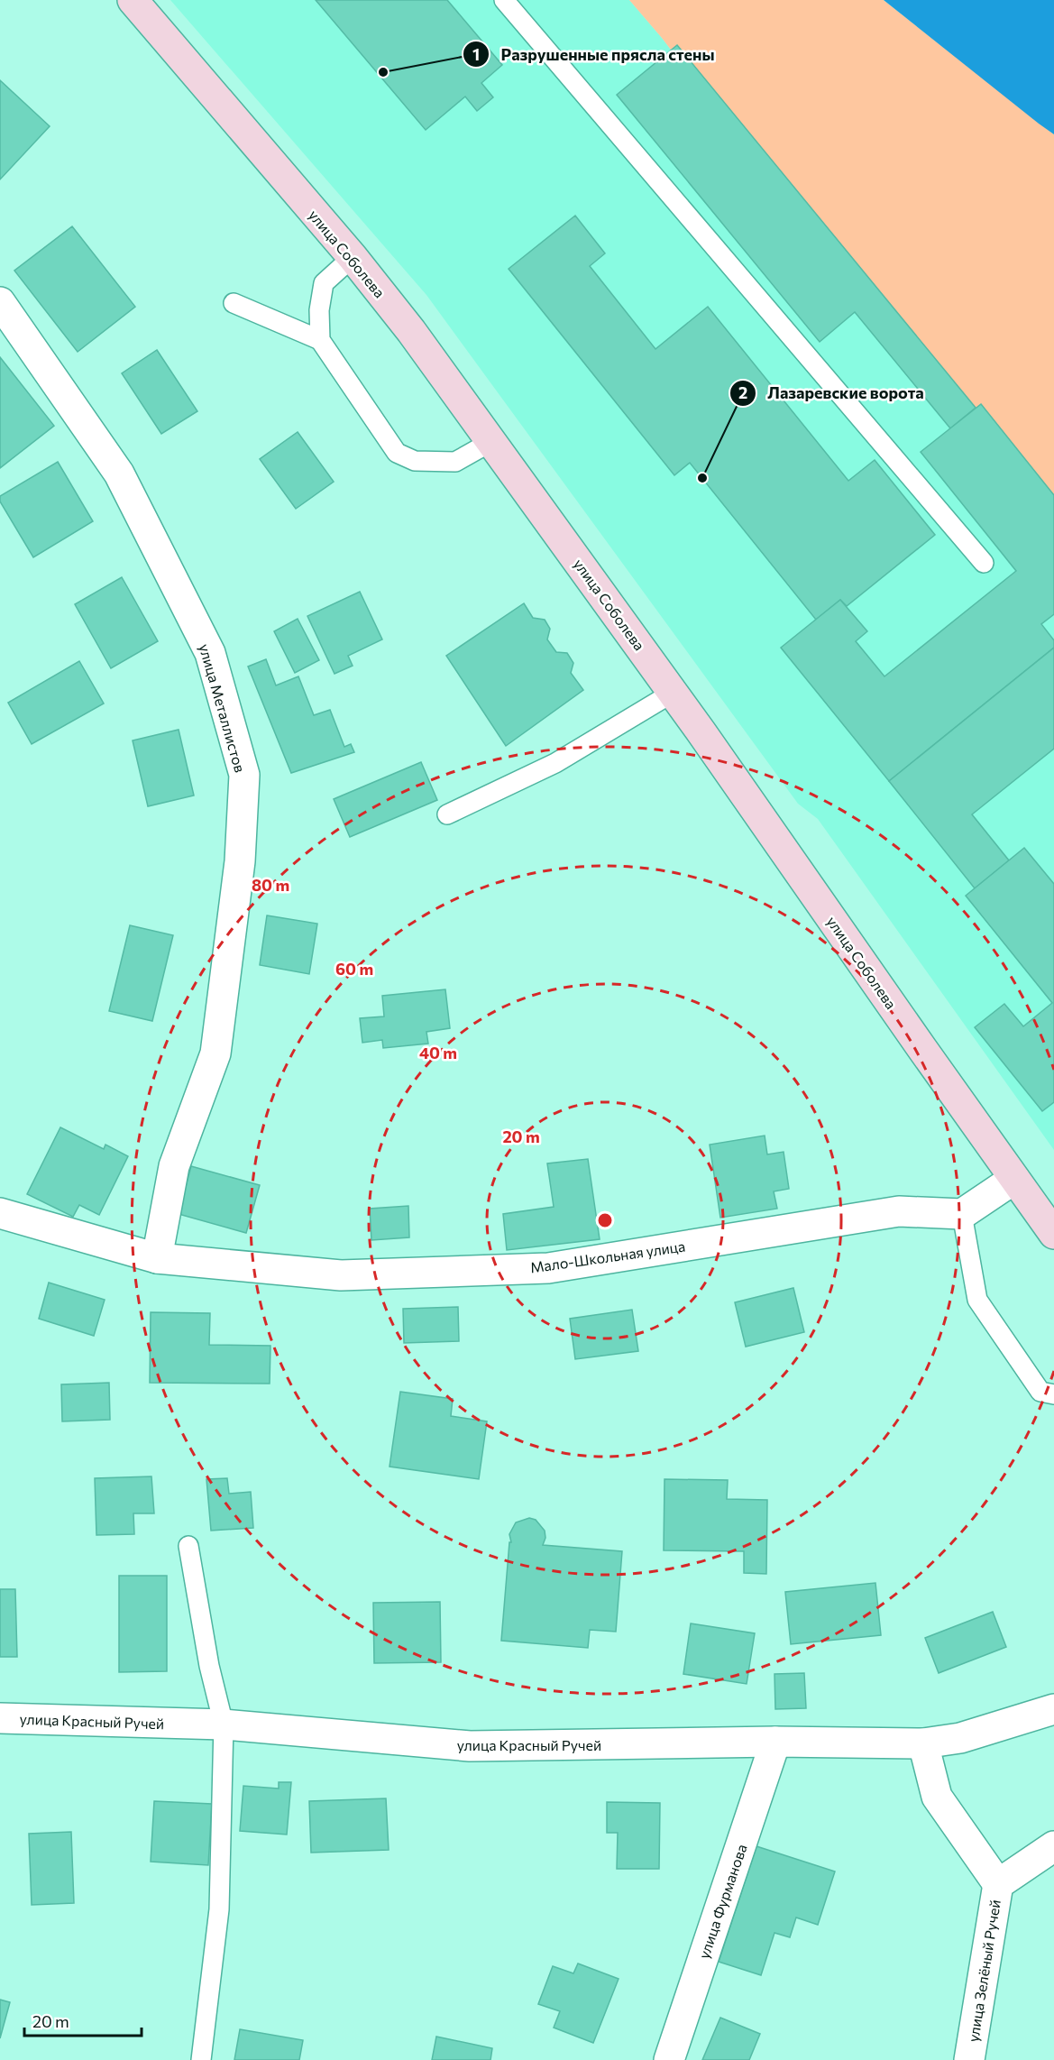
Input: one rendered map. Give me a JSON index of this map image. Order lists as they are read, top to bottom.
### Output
{
  "streets": {
    "main road": ["улица Соболева"],
    "street": [
      "улица Металлистов",
      "Мало-Школьная улица",
      "улица Красный Ручей",
      "улица Фурманова",
      "улица Зелёный Ручей"
    ]
  },
  "crossings": [
    ["улица Металлистов", "Мало-Школьная улица"],
    ["улица Красный Ручей", "улица Фурманова"]
  ],
  "places": ["Разрушенные прясла стены", "Лазаревские ворота"],
  "scale_bar": "20 m",
  "rings": [
    "80 m",
    "60 m",
    "40 m",
    "20 m"
  ]
}
